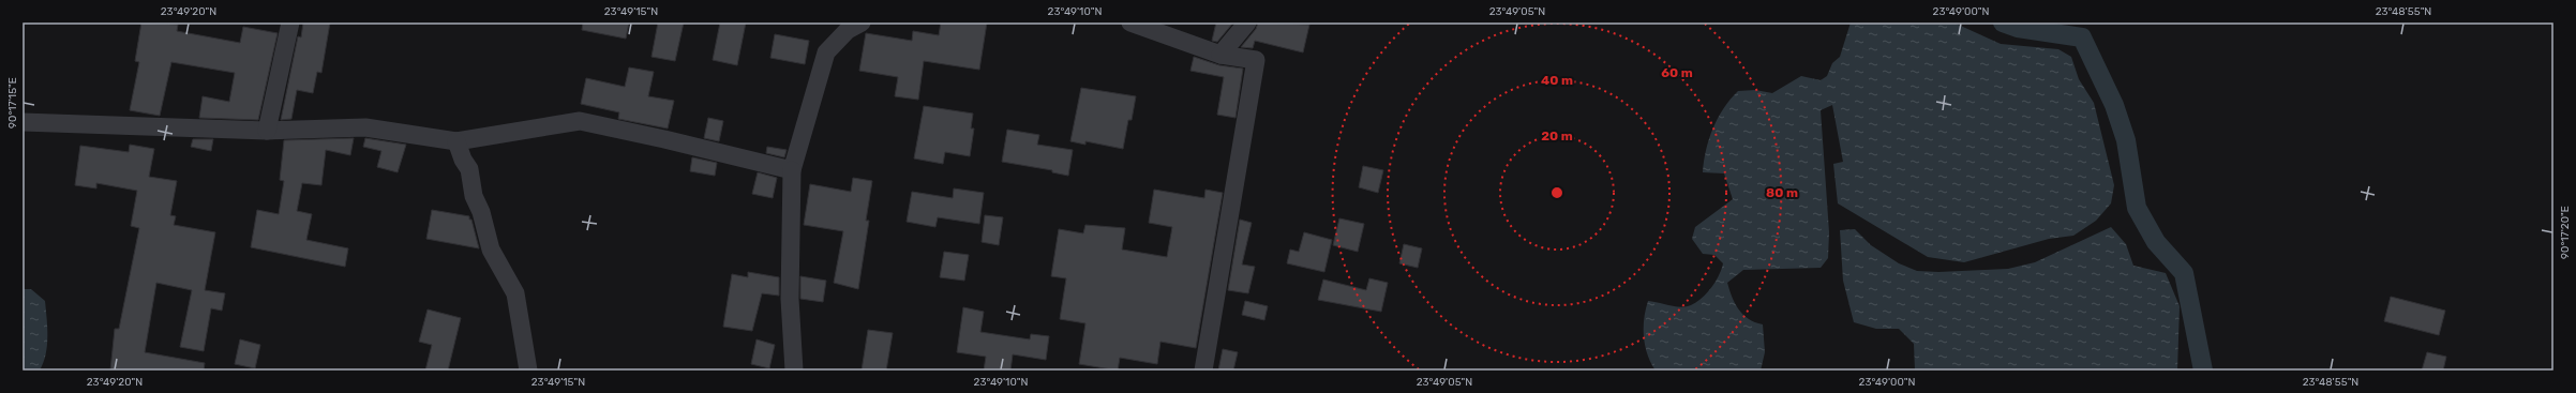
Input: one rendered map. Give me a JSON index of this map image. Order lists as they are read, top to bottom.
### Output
{
  "coordinates": [
    "23°49'20\"N",
    "23°49'15\"N",
    "23°49'10\"N",
    "23°49'05\"N",
    "23°49'00\"N",
    "23°48'55\"N",
    "90°17'15\"E",
    "90°17'20\"E"
  ],
  "rings": [
    "60 m",
    "40 m",
    "20 m",
    "80 m"
  ]
}
